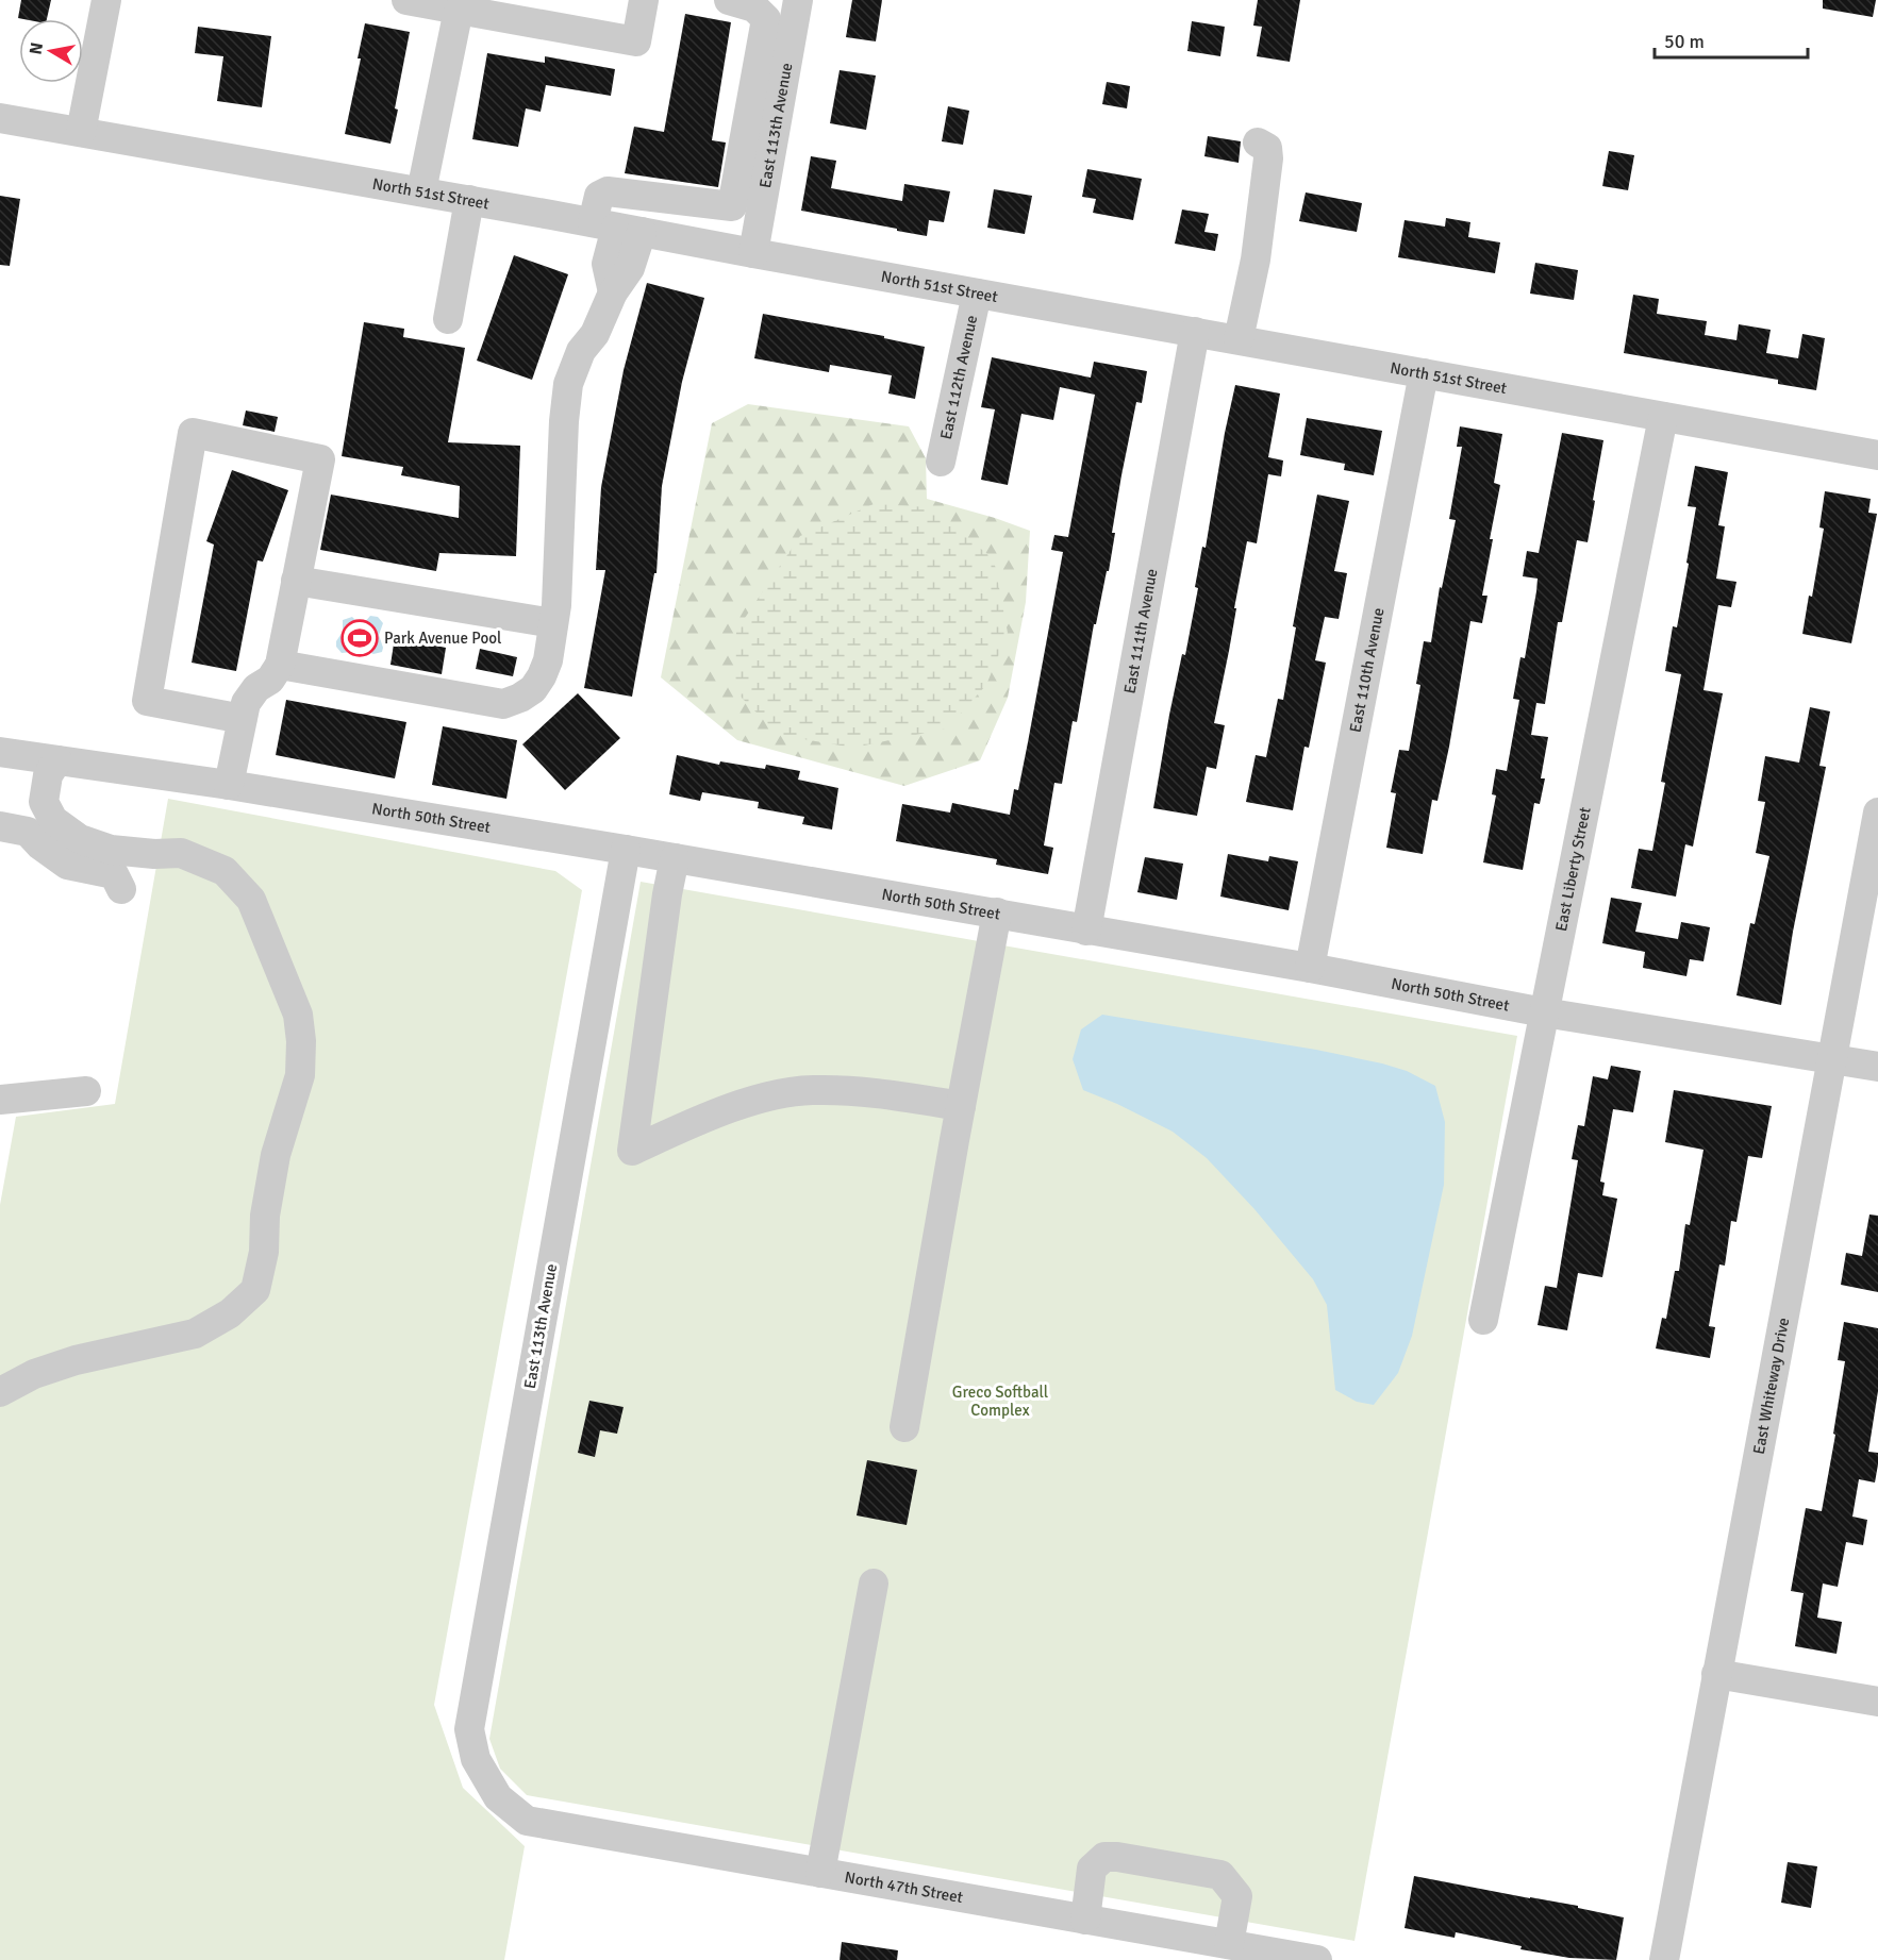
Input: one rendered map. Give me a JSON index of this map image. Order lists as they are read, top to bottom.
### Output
{
  "streets": {
    "street": [
      "East 113th Avenue",
      "North 51st Street",
      "East 112th Avenue",
      "East 111th Avenue",
      "East 110th Avenue",
      "North 50th Street",
      "East Liberty Street",
      "East Whiteway Drive",
      "North 47th Street"
    ]
  },
  "crossings": [
    ["East 113th Avenue", "North 51st Street"],
    ["East 113th Avenue", "North 50th Street"],
    ["East 113th Avenue", "North 47th Street"],
    ["North 51st Street", "East 112th Avenue"],
    ["North 51st Street", "East 111th Avenue"],
    ["North 51st Street", "East 110th Avenue"],
    ["North 51st Street", "East Liberty Street"],
    ["East 111th Avenue", "North 50th Street"],
    ["East 110th Avenue", "North 50th Street"],
    ["North 50th Street", "East Liberty Street"],
    ["North 50th Street", "East Whiteway Drive"]
  ],
  "parks": ["Greco Softball Complex"],
  "places": {
    "sports": ["Park Avenue Pool"]
  },
  "scale_bar": "50 m",
  "north": "left"
}
